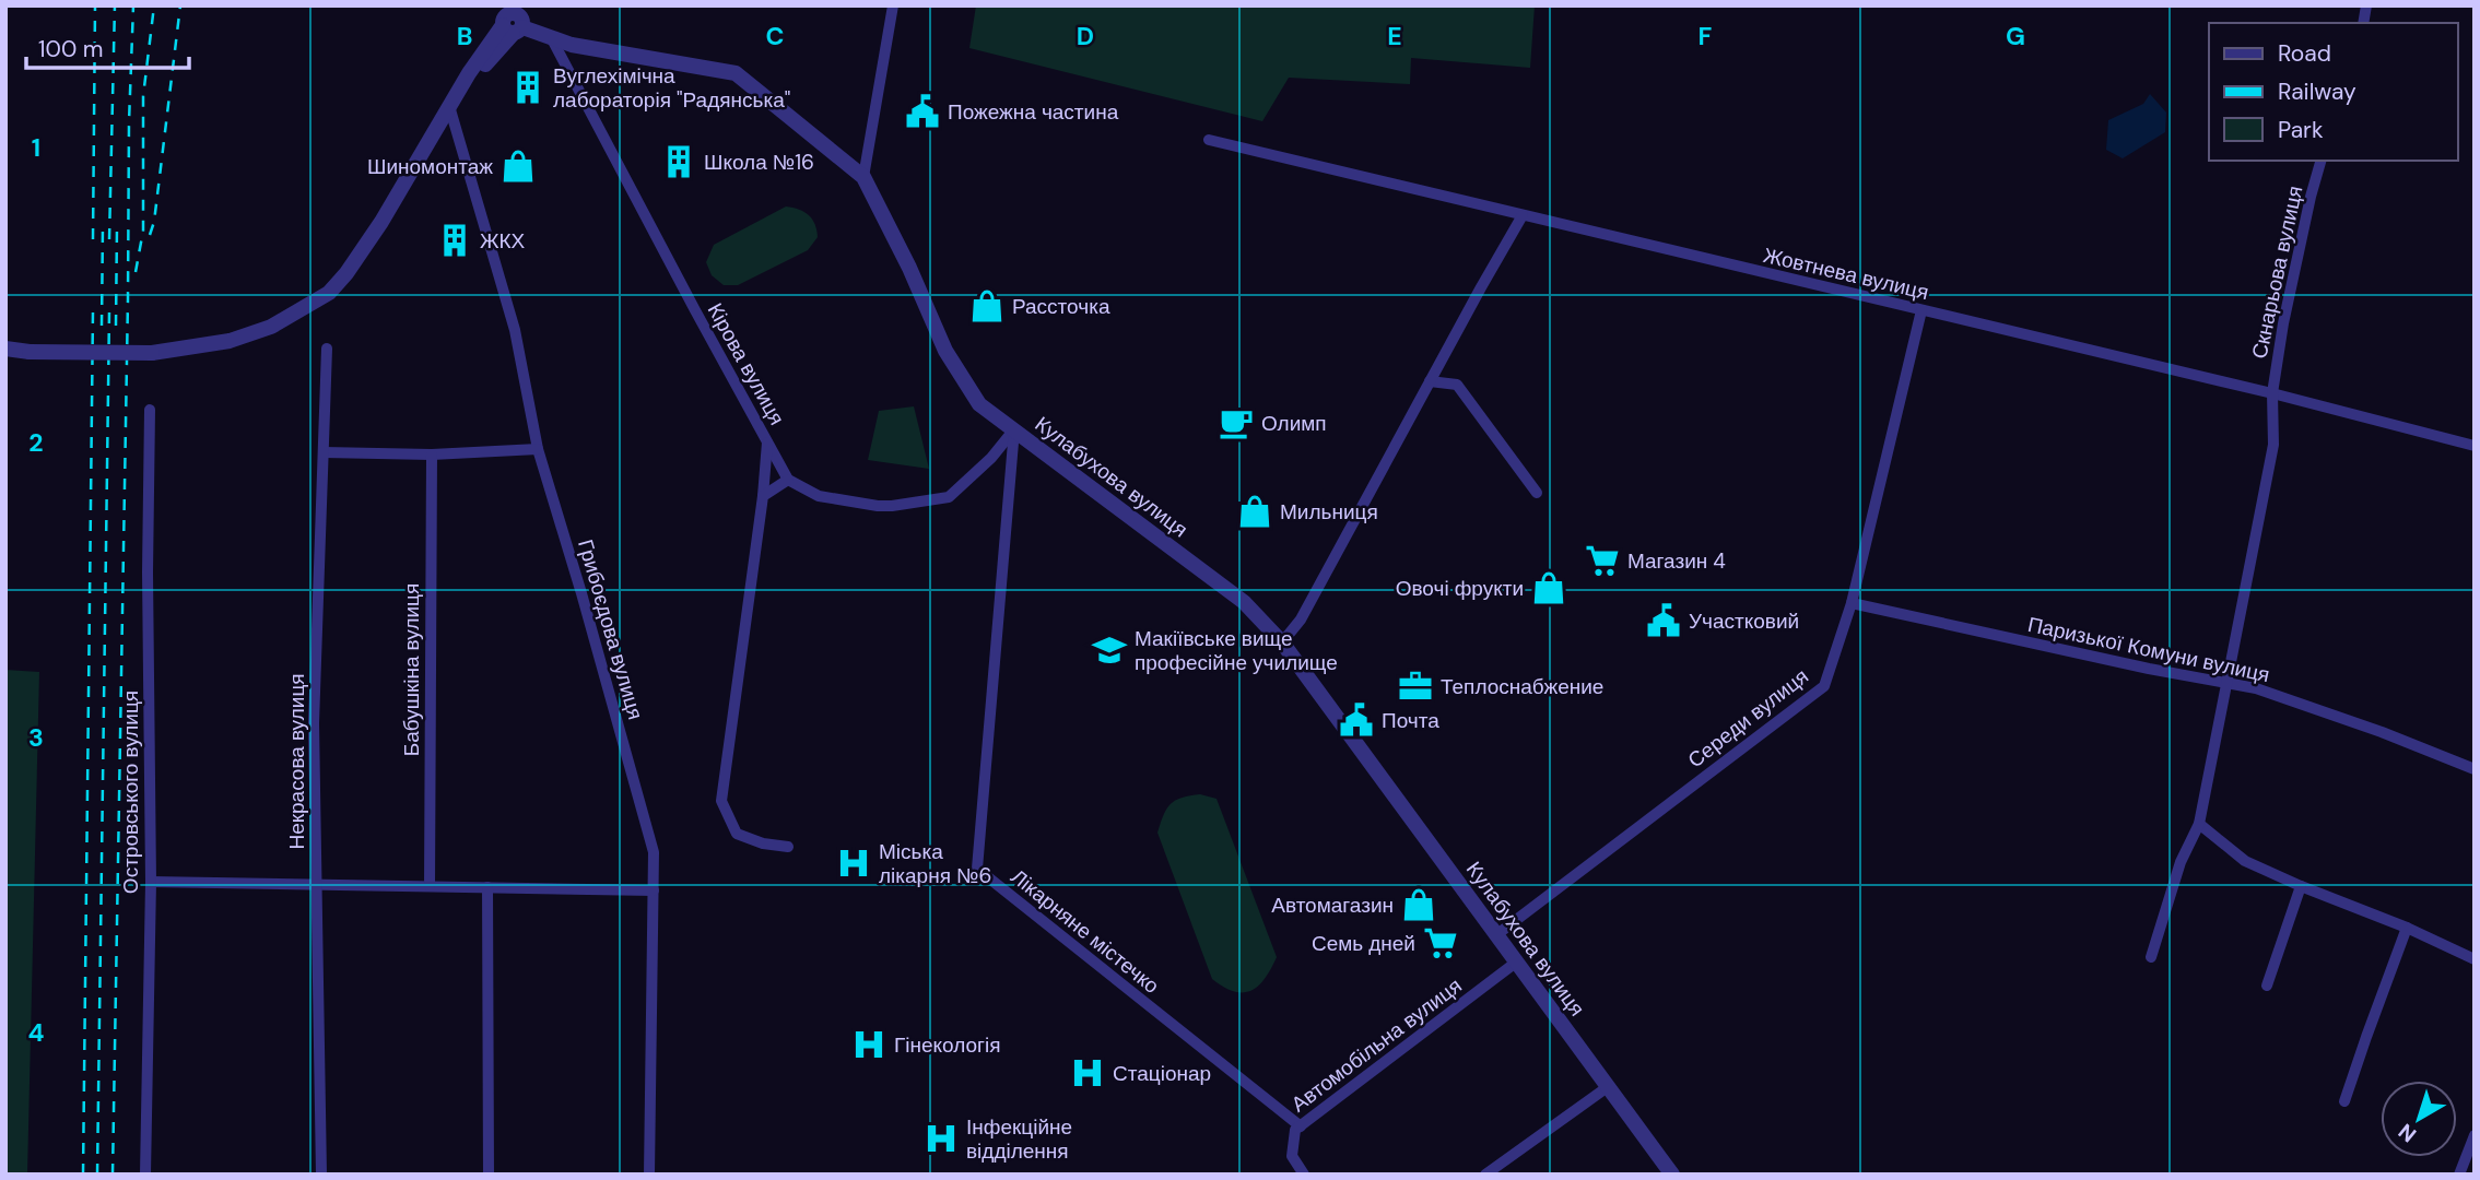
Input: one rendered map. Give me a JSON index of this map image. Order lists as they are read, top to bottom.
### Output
{
  "streets": {
    "street": [
      "Скнарьова вулиця",
      "Жовтнева вулиця",
      "Кірова вулиця",
      "Кулабухова вулиця",
      "Грибоєдова вулиця",
      "Паризької Комуни вулиця",
      "Бабушкіна вулиця",
      "Середи вулиця",
      "Некрасова вулиця",
      "Островського вулиця",
      "Лікарняне містечко",
      "Автомобільна вулиця"
    ]
  },
  "crossings": [
    ["Скнарьова вулиця", "Жовтнева вулиця"],
    ["Скнарьова вулиця", "Паризької Комуни вулиця"],
    ["Жовтнева вулиця", "Середи вулиця"],
    ["Кірова вулиця", "Кулабухова вулиця"],
    ["Кулабухова вулиця", "Середи вулиця"],
    ["Кулабухова вулиця", "Лікарняне містечко"],
    ["Кулабухова вулиця", "Автомобільна вулиця"],
    ["Паризької Комуни вулиця", "Середи вулиця"],
    ["Лікарняне містечко", "Автомобільна вулиця"]
  ],
  "places": {
    "building": ["Вуглехімічна лабораторія \"Радянська\"", "Школа №16", "ЖКХ"],
    "public building": ["Пожежна частина", "Участковий", "Почта"],
    "shop": [
      "Шиномонтаж",
      "Рассточка",
      "Мильниця",
      "Овочі фрукти",
      "Автомагазин"
    ],
    "cafe": ["Олимп"],
    "supermarket": ["Магазин 4", "Семь дней"],
    "school or university": ["Макіївське вище професійне училище"],
    "office": ["Теплоснабжение"],
    "hospital": [
      "Міська лікарня №6",
      "Гінекологія",
      "Стаціонар",
      "Інфекційне відділення"
    ]
  },
  "legend": ["Road", "Railway", "Park"],
  "scale_bar": "100 m",
  "north": "bottom left",
  "grid": {
    "columns": [
      "B",
      "C",
      "D",
      "E",
      "F",
      "G"
    ],
    "rows": [
      "1",
      "2",
      "3",
      "4"
    ]
  }
}
